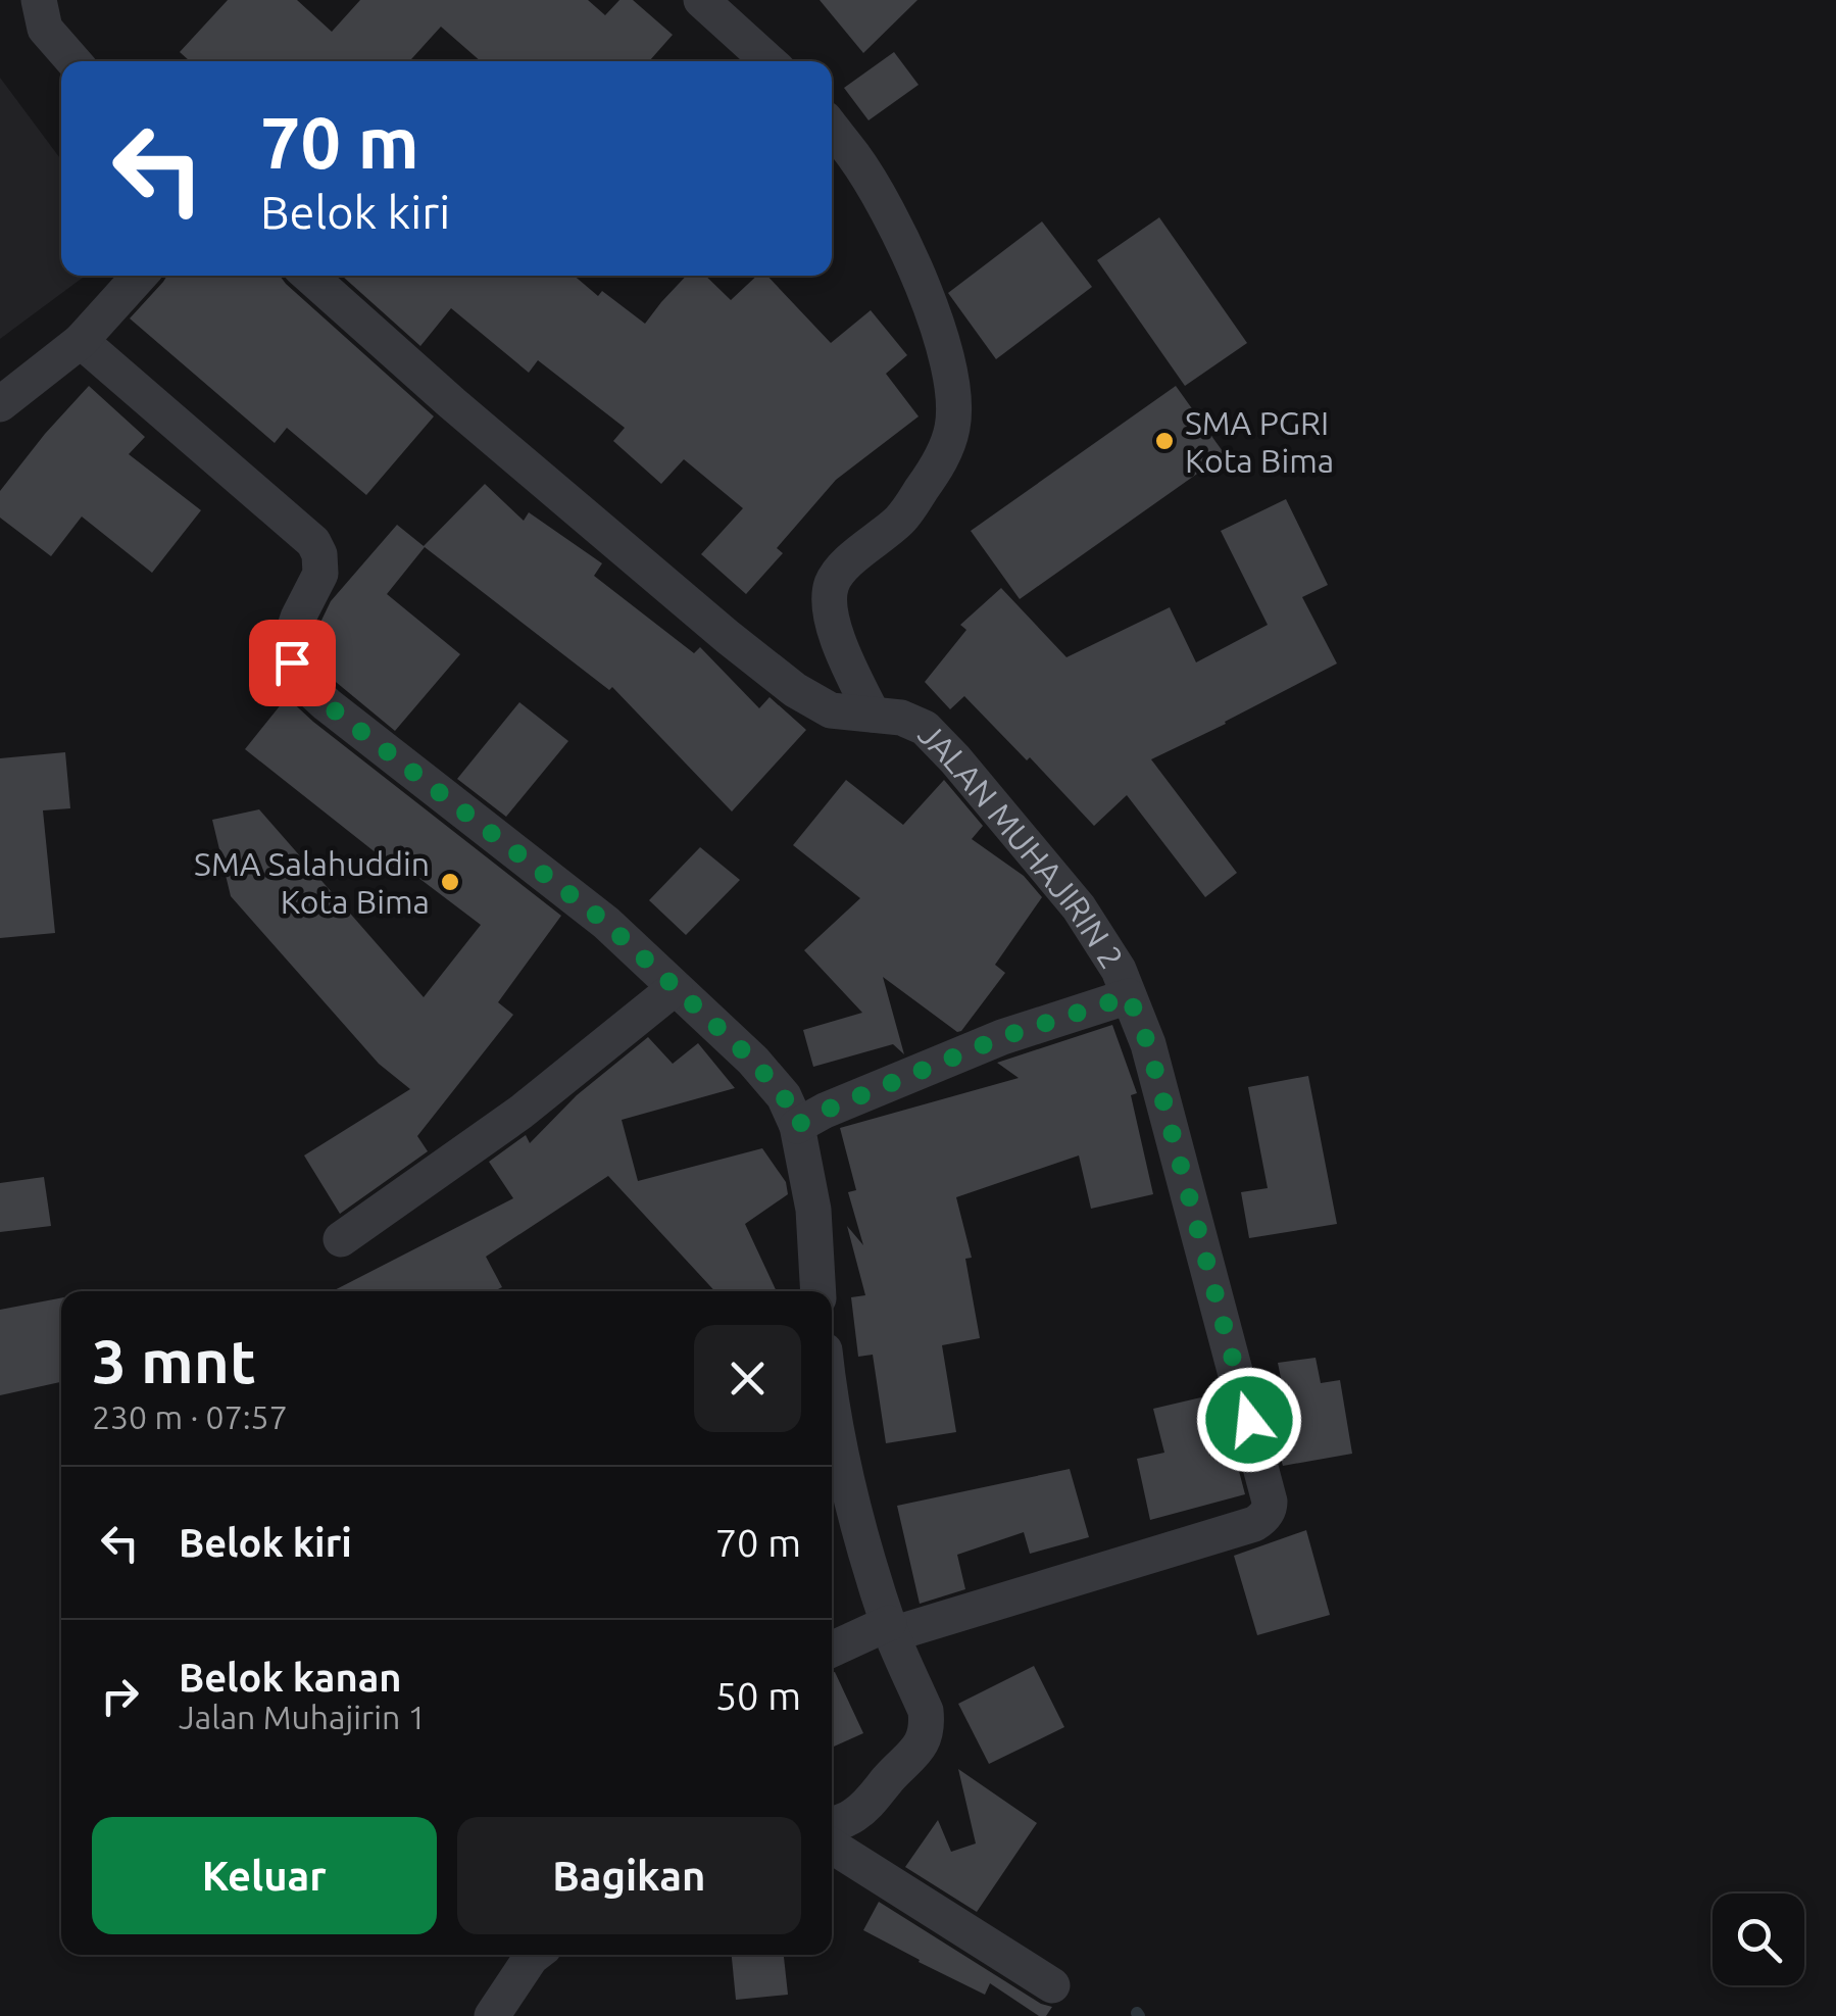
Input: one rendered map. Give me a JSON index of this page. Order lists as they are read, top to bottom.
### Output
{
  "streets": {
    "street": ["JALAN MUHAJIRIN 2"]
  },
  "places": ["SMA PGRI Kota Bima", "SMA Salahuddin Kota Bima"],
  "page": {
    "turn": ["70 m", "Belok kiri"],
    "heading": ["3 mnt", "230 m · 07:57"],
    "list": [
      {
        "name": "Belok kiri",
        "value": "70 m"
      },
      {
        "name": "Belok kanan",
        "note": "Jalan Muhajirin 1",
        "value": "50 m"
      }
    ],
    "buttons": ["Keluar", "Bagikan"]
  }
}
